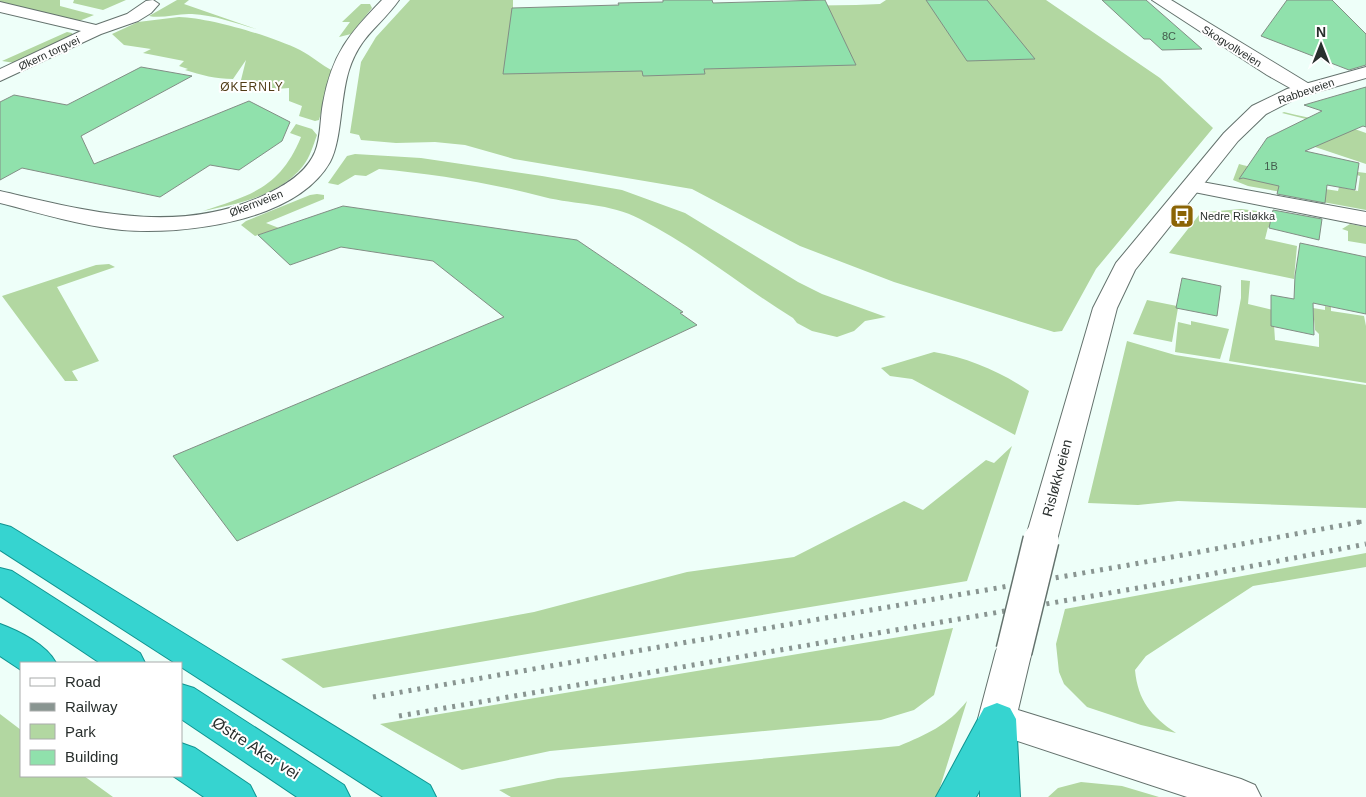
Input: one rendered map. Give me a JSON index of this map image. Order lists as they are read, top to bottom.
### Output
{
  "streets": {
    "highway": ["Østre Aker vei"],
    "street": [
      "Skogvollveien",
      "Økern torgvei",
      "Rabbeveien",
      "Økernveien",
      "Risløkkveien"
    ]
  },
  "crossings": [
    ["Skogvollveien", "Rabbeveien"],
    ["Rabbeveien", "Risløkkveien"]
  ],
  "districts": ["ØKERNLY"],
  "places": {
    "bus stop": ["Nedre Risløkka"]
  },
  "house_numbers": ["8C", "1B"],
  "legend": [
    "Road",
    "Railway",
    "Park",
    "Building"
  ],
  "north": "top"
}
